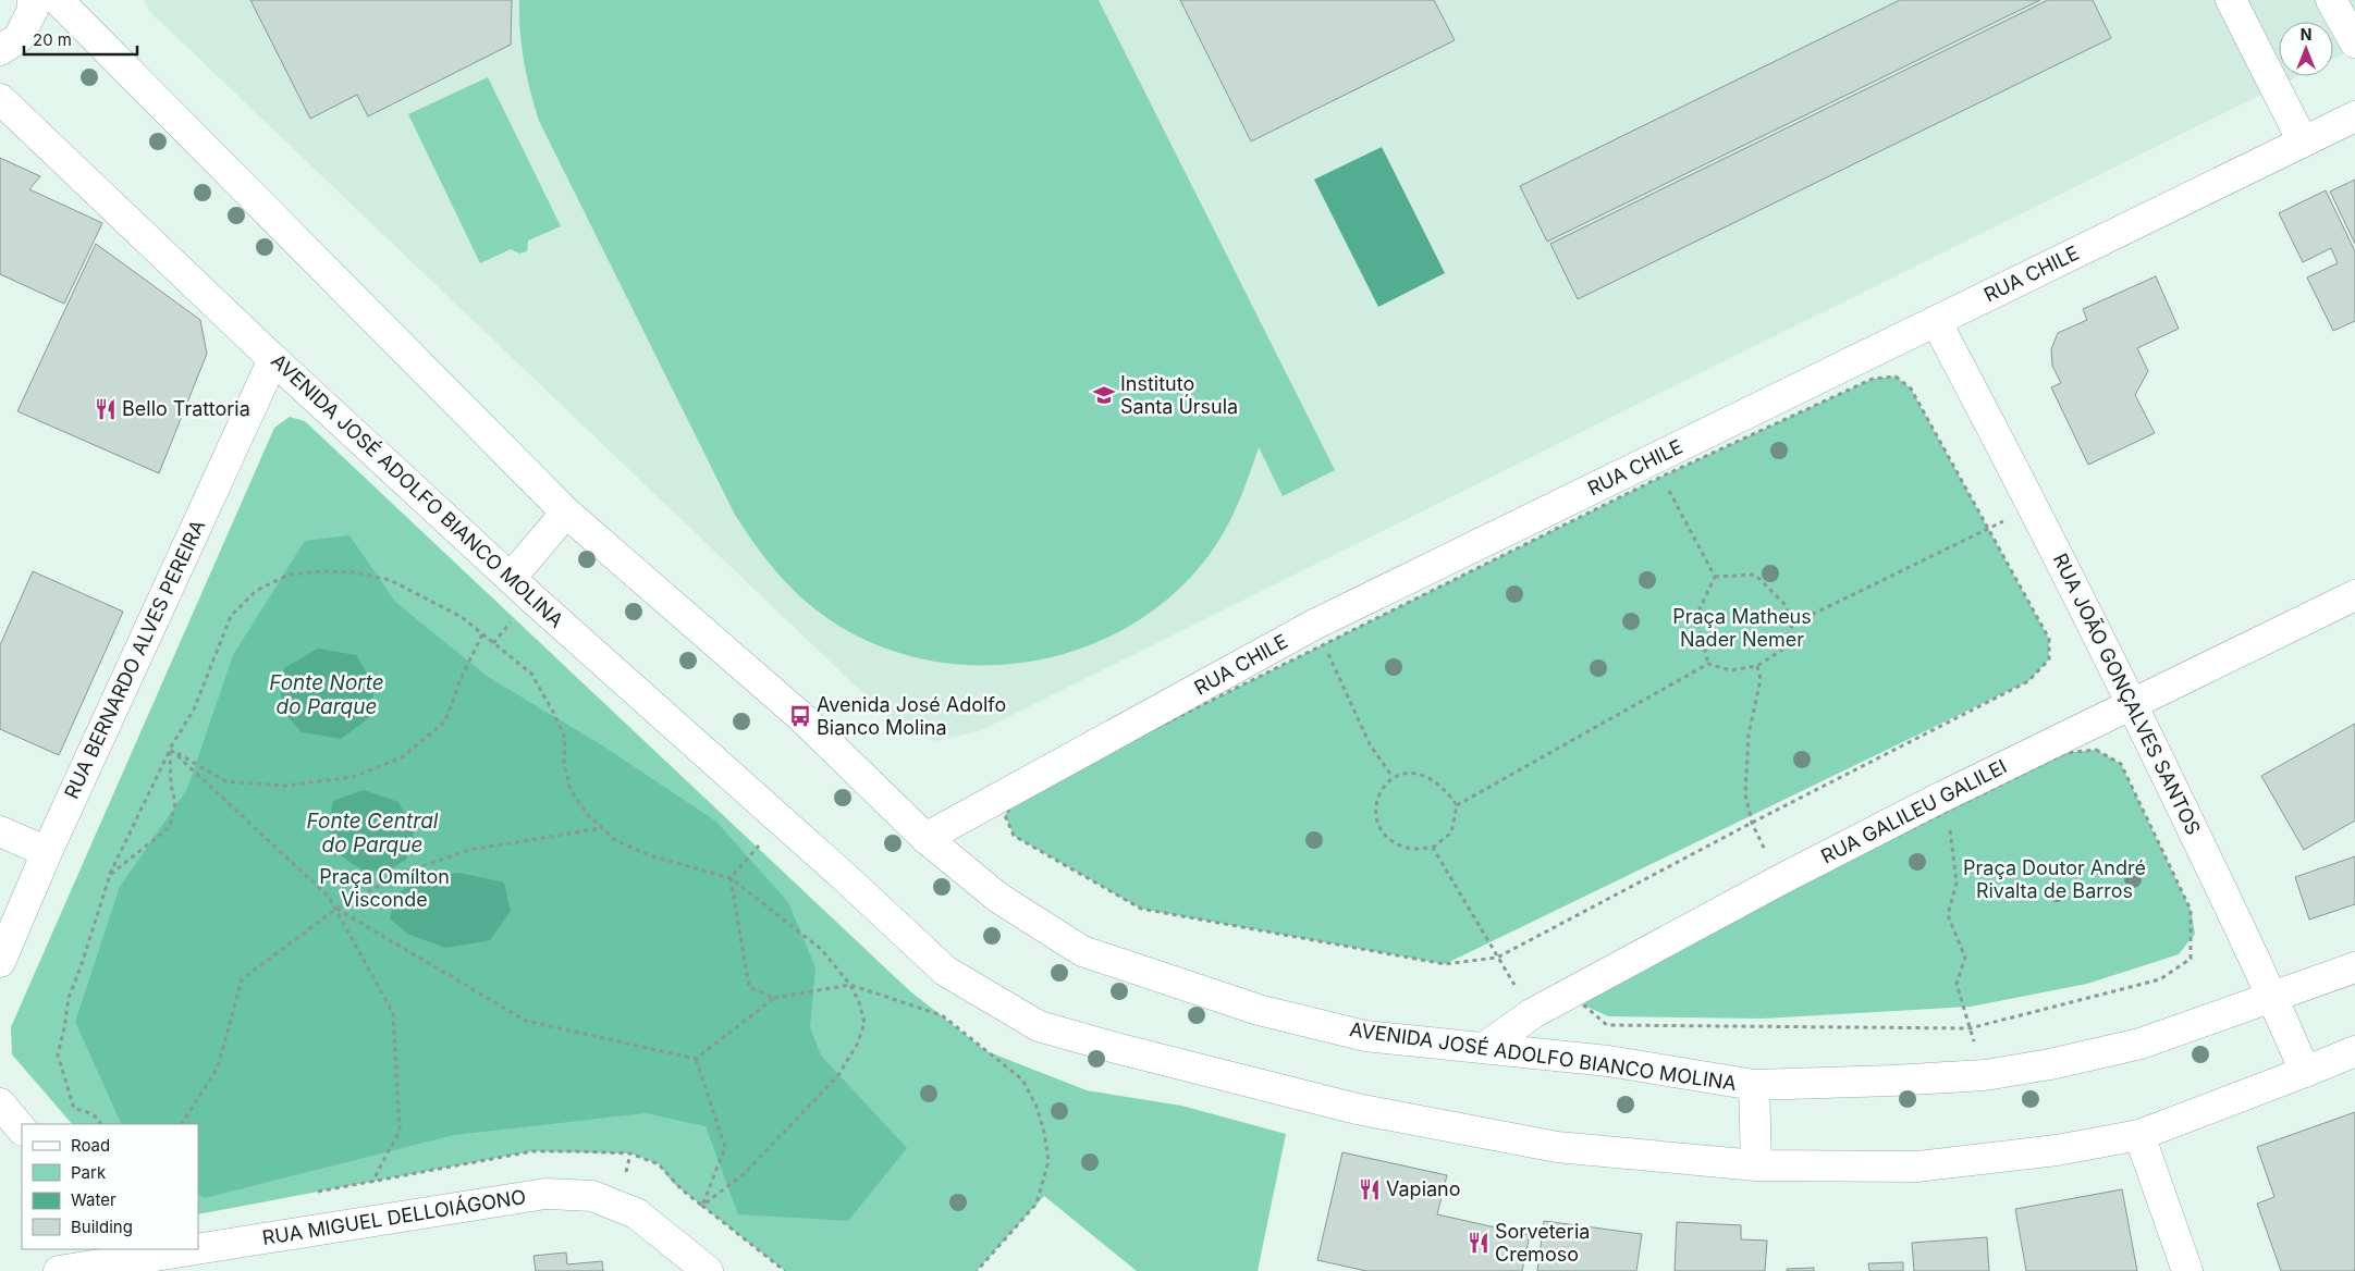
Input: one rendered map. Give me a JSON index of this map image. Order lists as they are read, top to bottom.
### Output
{
  "streets": {
    "main road": [
      "RUA CHILE",
      "AVENIDA JOSÉ ADOLFO BIANCO MOLINA",
      "RUA BERNARDO ALVES PEREIRA",
      "RUA JOÃO GONÇALVES SANTOS",
      "RUA GALILEU GALILEI",
      "RUA MIGUEL DELLOIÁGONO"
    ]
  },
  "crossings": [
    ["RUA CHILE", "AVENIDA JOSÉ ADOLFO BIANCO MOLINA"],
    ["RUA CHILE", "RUA JOÃO GONÇALVES SANTOS"],
    ["AVENIDA JOSÉ ADOLFO BIANCO MOLINA", "RUA BERNARDO ALVES PEREIRA"],
    ["AVENIDA JOSÉ ADOLFO BIANCO MOLINA", "RUA JOÃO GONÇALVES SANTOS"],
    ["AVENIDA JOSÉ ADOLFO BIANCO MOLINA", "RUA GALILEU GALILEI"],
    ["RUA JOÃO GONÇALVES SANTOS", "RUA GALILEU GALILEI"]
  ],
  "water": ["Fonte Norte do Parque", "Fonte Central do Parque"],
  "parks": ["Praça Matheus Nader Nemer", "Praça Doutor André Rivalta de Barros", "Praça Omílton Visconde"],
  "places": {
    "school or university": ["Instituto Santa Úrsula"],
    "restaurant": ["Bello Trattoria", "Vapiano", "Sorveteria Cremoso"],
    "bus stop": ["Avenida José Adolfo Bianco Molina"]
  },
  "legend": [
    "Road",
    "Park",
    "Water",
    "Building"
  ],
  "scale_bar": "20 m",
  "north": "top"
}
